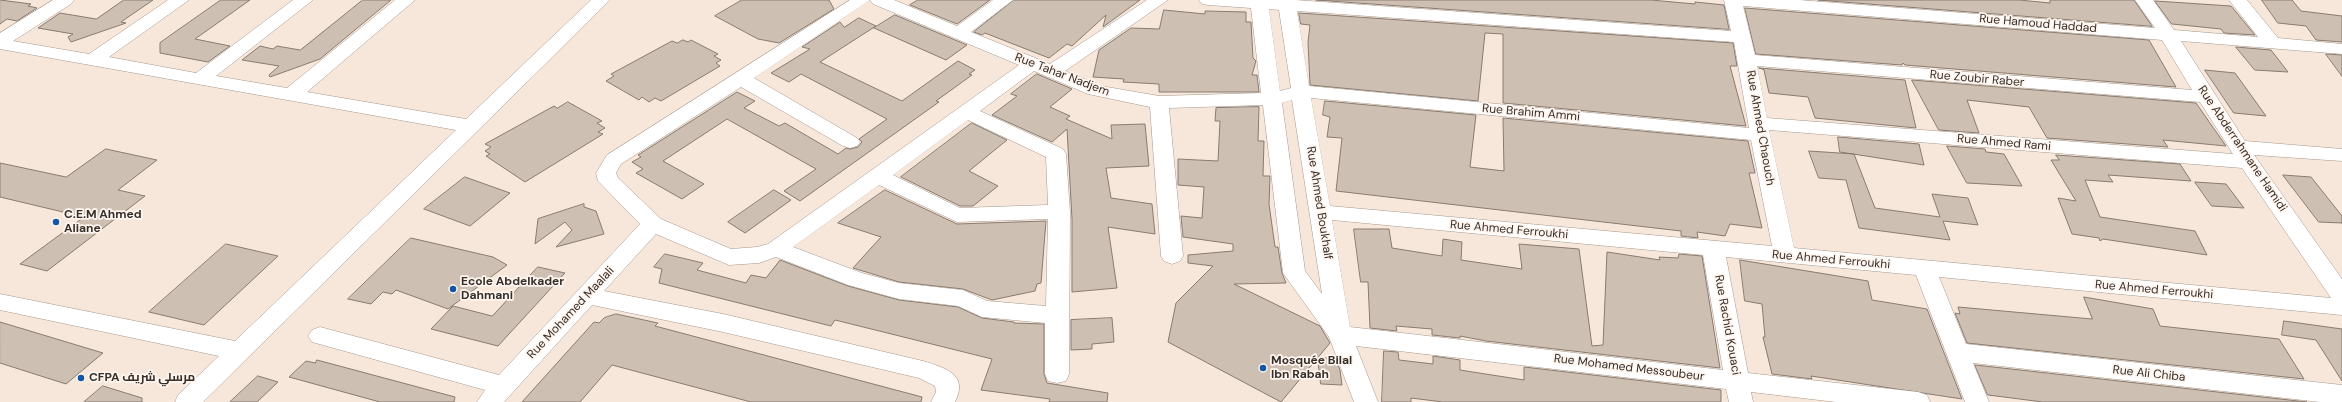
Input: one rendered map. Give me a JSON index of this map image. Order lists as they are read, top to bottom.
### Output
{
  "streets": {
    "street": [
      "Rue Hamoud Haddad",
      "Rue Tahar Nadjem",
      "Rue Zoubir Raber",
      "Rue Brahim Ammi",
      "Rue Ahmed Chaouch",
      "Rue Ahmed Rami",
      "Rue Abderrahmane Hamidi",
      "Rue Ahmed Boukhalf",
      "Rue Ahmed Ferroukhi",
      "Rue Mohamed Maalali",
      "Rue Rachid Kouaci",
      "Rue Mohamed Messoubeur",
      "Rue Ali Chiba"
    ]
  },
  "crossings": [
    ["Rue Hamoud Haddad", "Rue Ahmed Chaouch"],
    ["Rue Hamoud Haddad", "Rue Abderrahmane Hamidi"],
    ["Rue Tahar Nadjem", "Rue Brahim Ammi"],
    ["Rue Tahar Nadjem", "Rue Ahmed Boukhalf"],
    ["Rue Zoubir Raber", "Rue Ahmed Chaouch"],
    ["Rue Zoubir Raber", "Rue Abderrahmane Hamidi"],
    ["Rue Brahim Ammi", "Rue Ahmed Chaouch"],
    ["Rue Brahim Ammi", "Rue Ahmed Rami"],
    ["Rue Brahim Ammi", "Rue Ahmed Boukhalf"],
    ["Rue Ahmed Chaouch", "Rue Ahmed Rami"],
    ["Rue Ahmed Chaouch", "Rue Ahmed Ferroukhi"],
    ["Rue Ahmed Rami", "Rue Abderrahmane Hamidi"],
    ["Rue Ahmed Boukhalf", "Rue Ahmed Ferroukhi"],
    ["Rue Ahmed Boukhalf", "Rue Mohamed Messoubeur"],
    ["Rue Ahmed Ferroukhi", "Rue Rachid Kouaci"],
    ["Rue Rachid Kouaci", "Rue Mohamed Messoubeur"]
  ],
  "places": [
    "C.E.M Ahmed Aliane",
    "Ecole Abdelkader Dahmani",
    "Mosquée Bilal Ibn Rabah",
    "CFPA مرسلي شريف"
  ]
}
